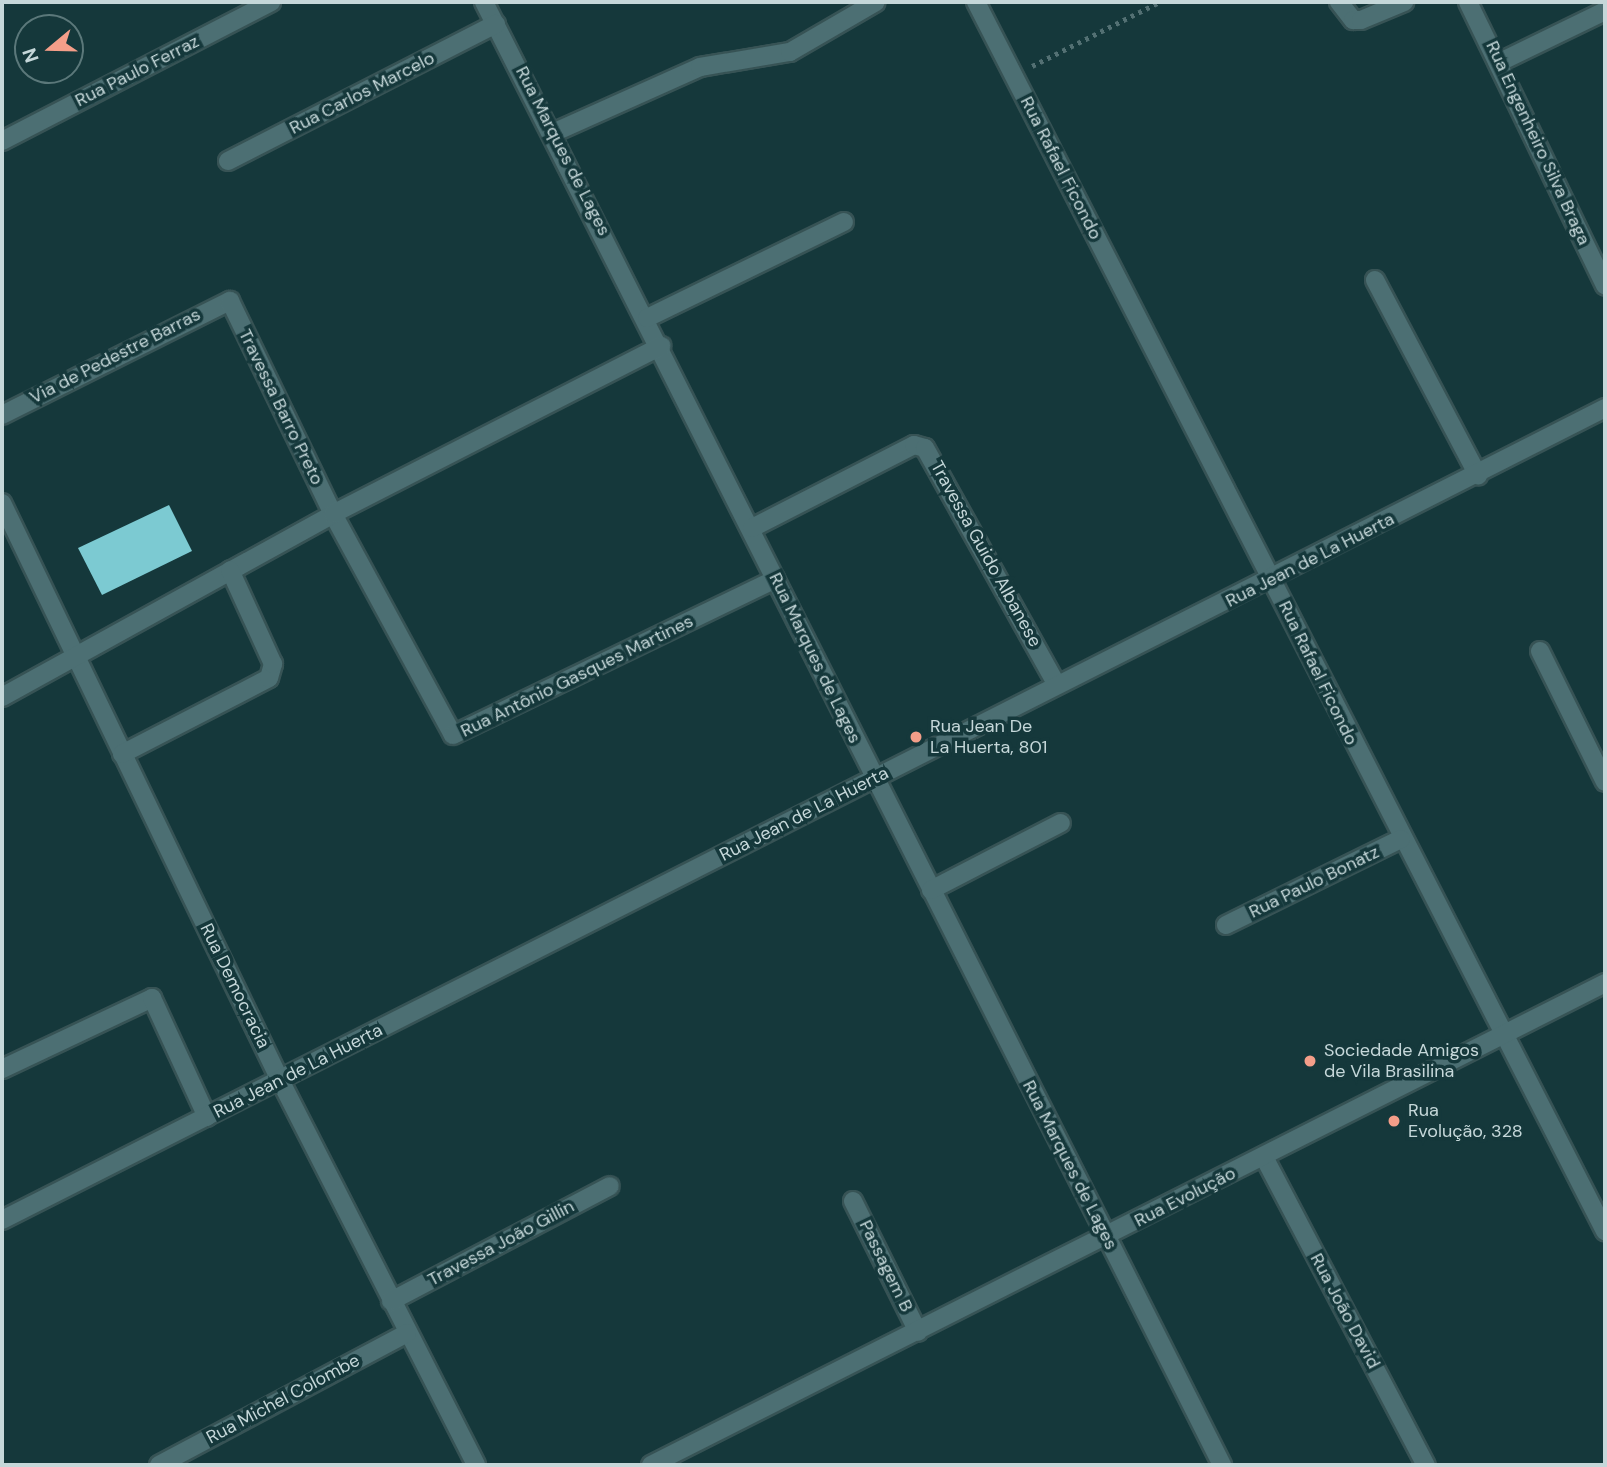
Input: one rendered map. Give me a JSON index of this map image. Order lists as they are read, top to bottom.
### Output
{
  "streets": {
    "street": [
      "Rua Paulo Ferraz",
      "Rua Carlos Marcelo",
      "Rua Engenheiro Silva Braga",
      "Rua Marques de Lages",
      "Rua Rafael Ficondo",
      "Via de Pedestre Barras",
      "Travessa Barro Preto",
      "Travessa Guido Albanese",
      "Rua Jean de La Huerta",
      "Rua Antônio Gasques Martines",
      "Rua Paulo Bonatz",
      "Rua Democracia",
      "Rua Evolução",
      "Travessa João Gillin",
      "Passagem B",
      "Rua João David",
      "Rua Michel Colombe"
    ]
  },
  "crossings": [
    ["Rua Carlos Marcelo", "Rua Marques de Lages"],
    ["Rua Marques de Lages", "Travessa Guido Albanese"],
    ["Rua Marques de Lages", "Rua Jean de La Huerta"],
    ["Rua Marques de Lages", "Rua Antônio Gasques Martines"],
    ["Rua Marques de Lages", "Rua Evolução"],
    ["Rua Rafael Ficondo", "Rua Jean de La Huerta"],
    ["Rua Rafael Ficondo", "Rua Paulo Bonatz"],
    ["Rua Rafael Ficondo", "Rua Evolução"],
    ["Via de Pedestre Barras", "Travessa Barro Preto"],
    ["Travessa Barro Preto", "Rua Antônio Gasques Martines"],
    ["Travessa Guido Albanese", "Rua Jean de La Huerta"],
    ["Rua Jean de La Huerta", "Rua Democracia"],
    ["Rua Democracia", "Travessa João Gillin"],
    ["Rua Democracia", "Rua Michel Colombe"],
    ["Rua Evolução", "Passagem B"],
    ["Rua Evolução", "Rua João David"]
  ],
  "places": ["Rua Jean De La Huerta, 801", "Sociedade Amigos de Vila Brasilina", "Rua Evolução, 328"],
  "north": "left"
}
